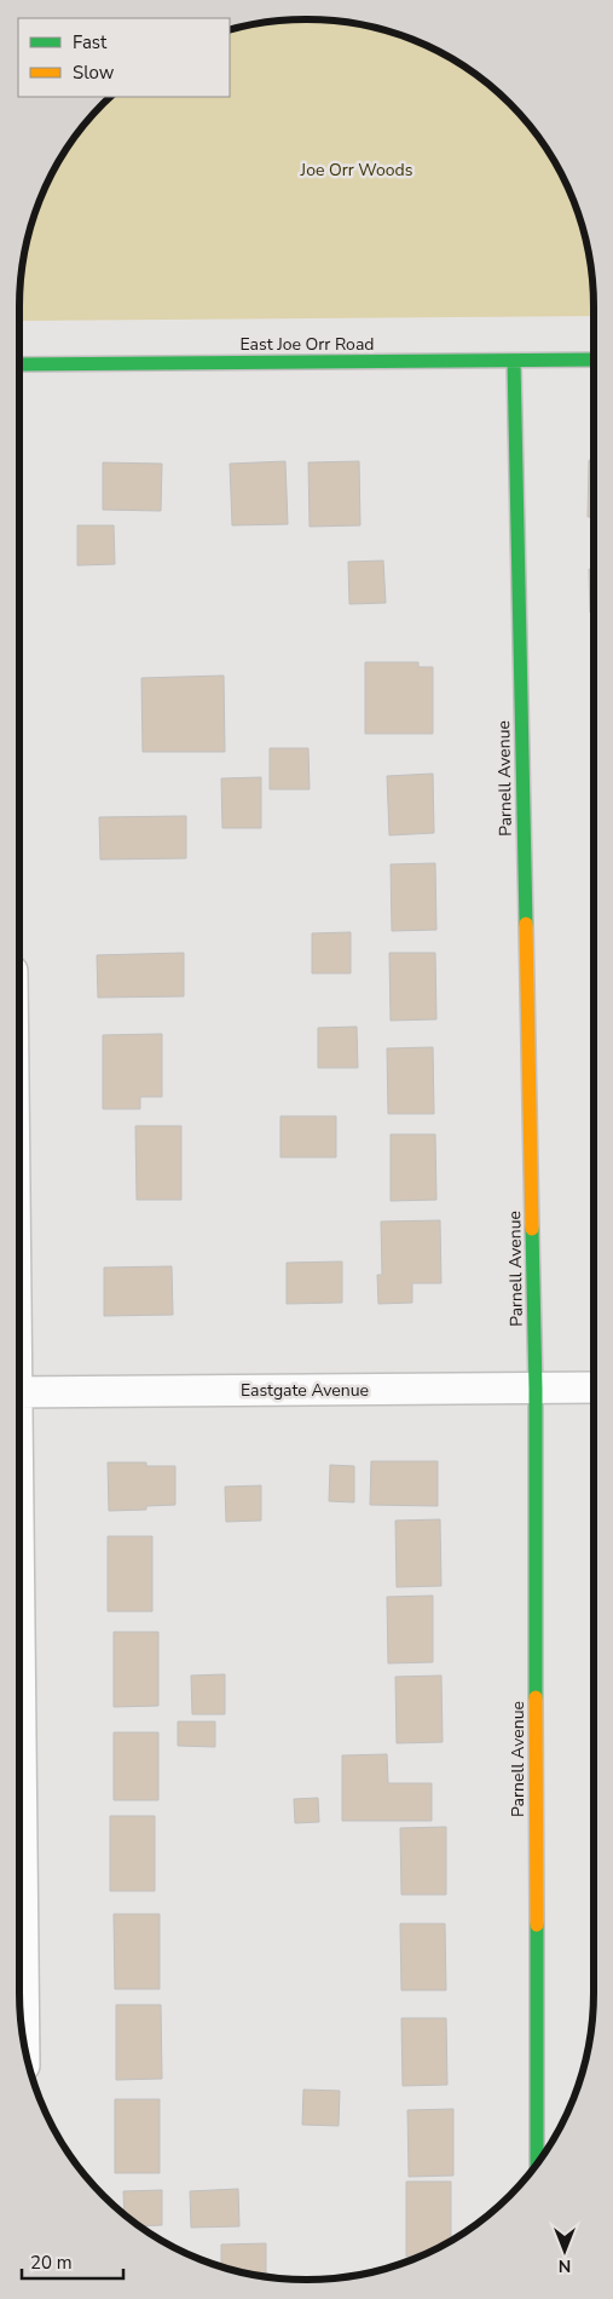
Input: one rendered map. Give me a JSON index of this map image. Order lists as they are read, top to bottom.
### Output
{
  "streets": {
    "street": ["East Joe Orr Road", "Parnell Avenue", "Eastgate Avenue"]
  },
  "crossings": [
    ["East Joe Orr Road", "Parnell Avenue"],
    ["Parnell Avenue", "Eastgate Avenue"]
  ],
  "parks": ["Joe Orr Woods"],
  "legend": ["Fast", "Slow"],
  "scale_bar": "20 m",
  "north": "bottom"
}
